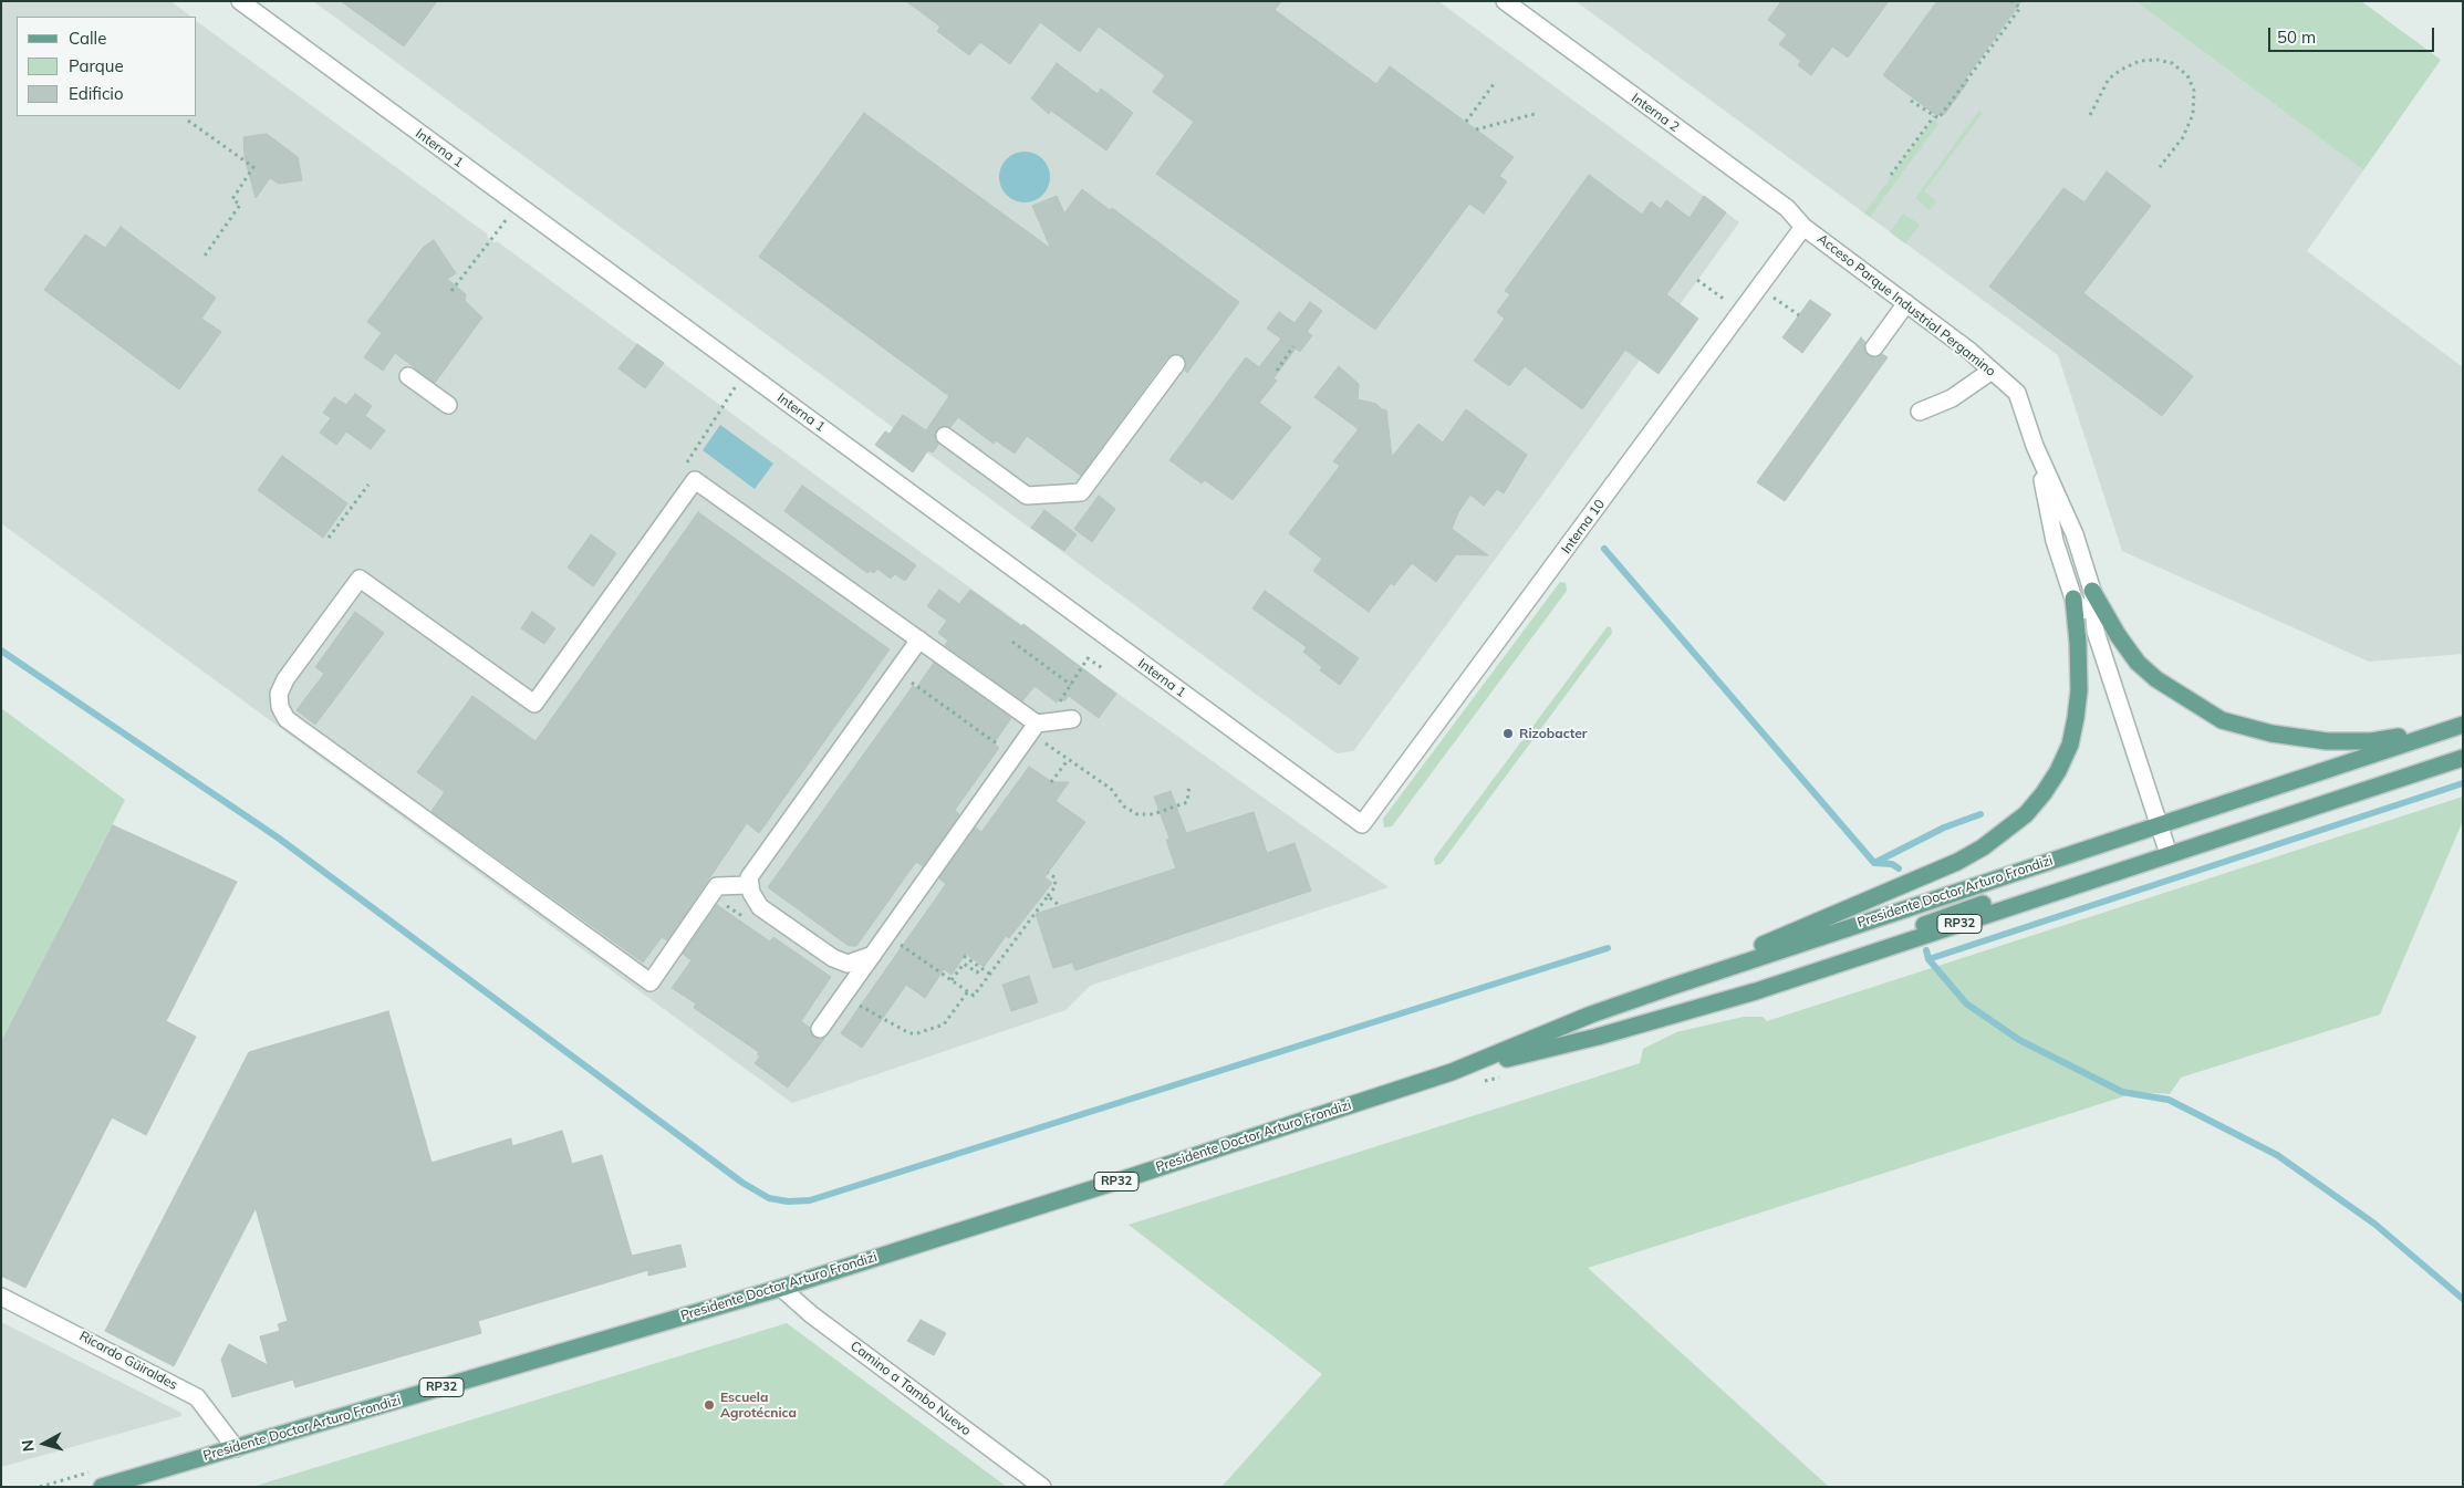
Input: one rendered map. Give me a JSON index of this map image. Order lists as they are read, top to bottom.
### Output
{
  "streets": {
    "main road": ["Presidente Doctor Arturo Frondizi", "RP32"],
    "street": [
      "Interna 2",
      "Interna 1",
      "Acceso Parque Industrial Pergamino",
      "Interna 10",
      "Ricardo Güiraldes",
      "Camino a Tambo Nuevo"
    ]
  },
  "crossings": [
    ["Interna 2", "Acceso Parque Industrial Pergamino"],
    ["Interna 2", "Interna 10"],
    ["Interna 1", "Interna 10"],
    ["Acceso Parque Industrial Pergamino", "Interna 10"],
    ["Acceso Parque Industrial Pergamino", "Presidente Doctor Arturo Frondizi"],
    ["Presidente Doctor Arturo Frondizi", "Ricardo Güiraldes"],
    ["Presidente Doctor Arturo Frondizi", "Camino a Tambo Nuevo"]
  ],
  "places": ["Rizobacter", "Escuela Agrotécnica"],
  "legend": ["Calle", "Parque", "Edificio"],
  "scale_bar": "50 m",
  "north": "left"
}
